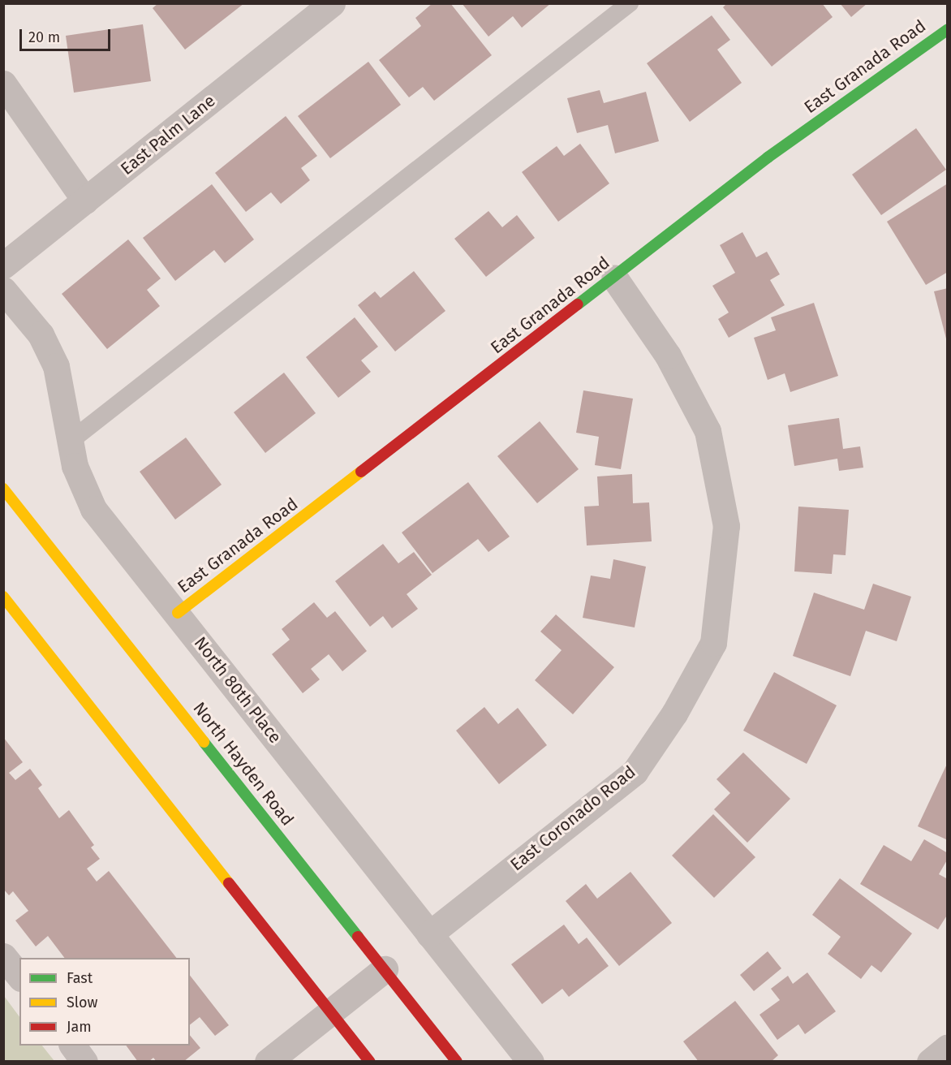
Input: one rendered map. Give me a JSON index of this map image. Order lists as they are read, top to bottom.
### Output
{
  "streets": {
    "main road": ["East Granada Road", "North Hayden Road"],
    "street": ["East Palm Lane", "North 80th Place", "East Coronado Road"]
  },
  "crossings": [
    ["East Granada Road", "North 80th Place"],
    ["East Granada Road", "East Coronado Road"],
    ["North 80th Place", "East Coronado Road"]
  ],
  "legend": ["Fast", "Slow", "Jam"],
  "scale_bar": "20 m"
}
